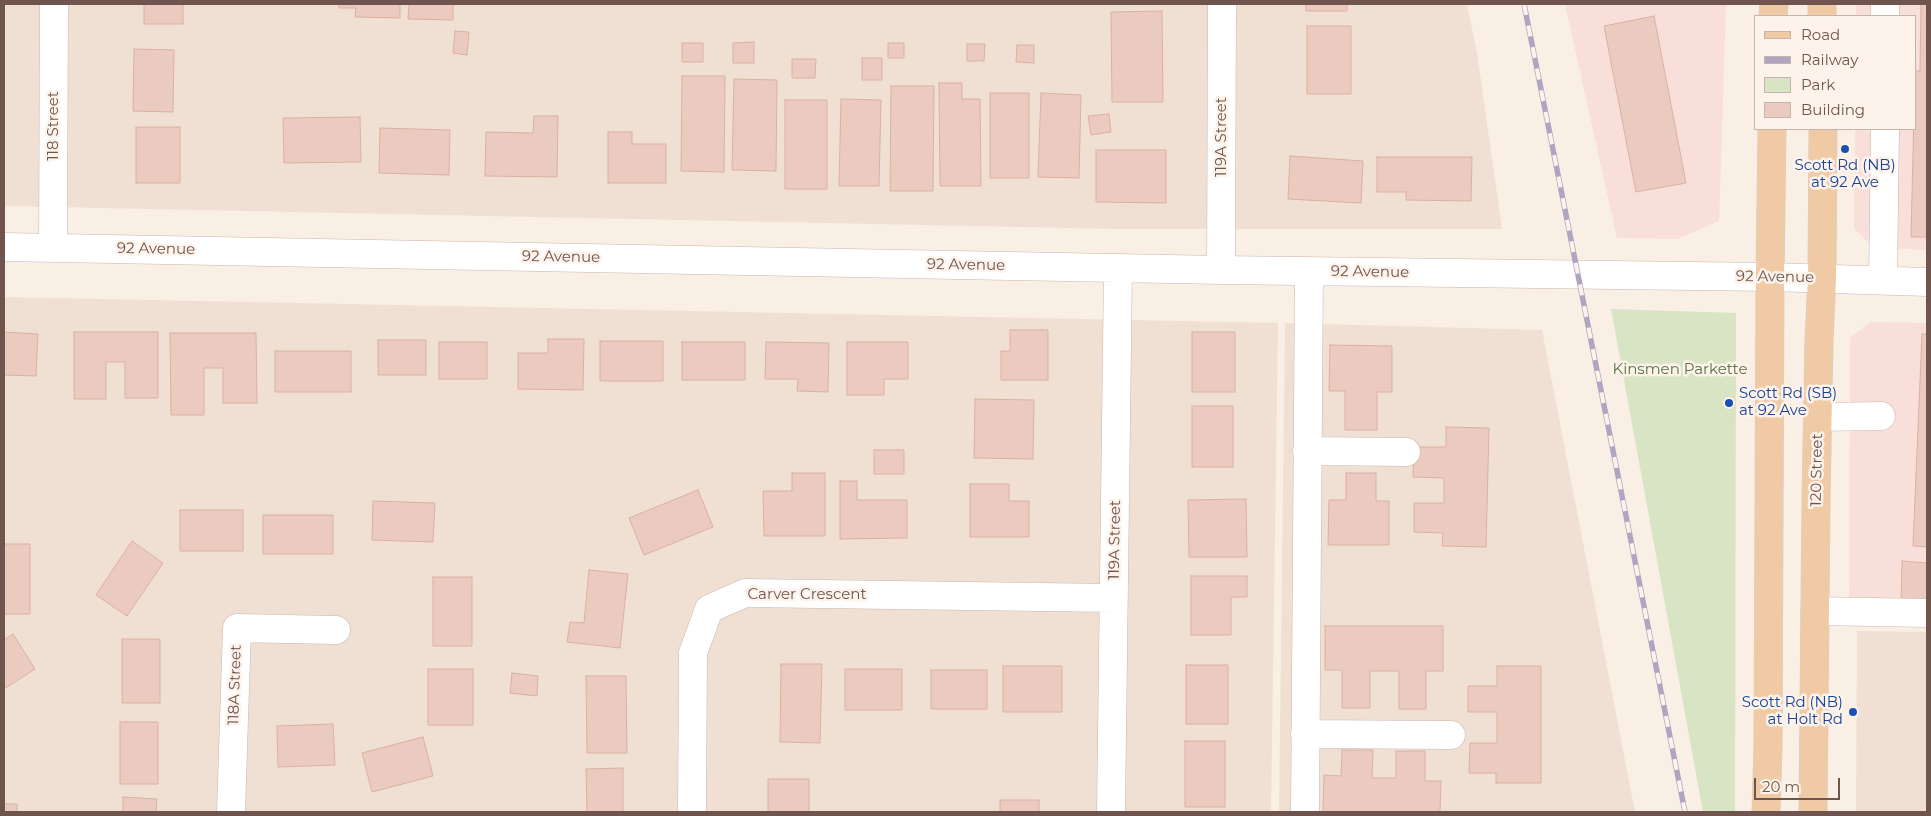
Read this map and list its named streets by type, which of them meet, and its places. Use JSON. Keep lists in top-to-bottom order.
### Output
{
  "streets": {
    "main road": ["120 Street"],
    "street": [
      "118 Street",
      "119A Street",
      "92 Avenue",
      "Carver Crescent",
      "118A Street"
    ]
  },
  "crossings": [
    ["118 Street", "92 Avenue"],
    ["119A Street", "92 Avenue"],
    ["119A Street", "Carver Crescent"],
    ["92 Avenue", "120 Street"]
  ],
  "parks": ["Kinsmen Parkette"],
  "places": ["Scott Rd (NB) at 92 Ave", "Scott Rd (SB) at 92 Ave", "Scott Rd (NB) at Holt Rd"],
  "legend": [
    "Road",
    "Railway",
    "Park",
    "Building"
  ],
  "scale_bar": "20 m"
}
